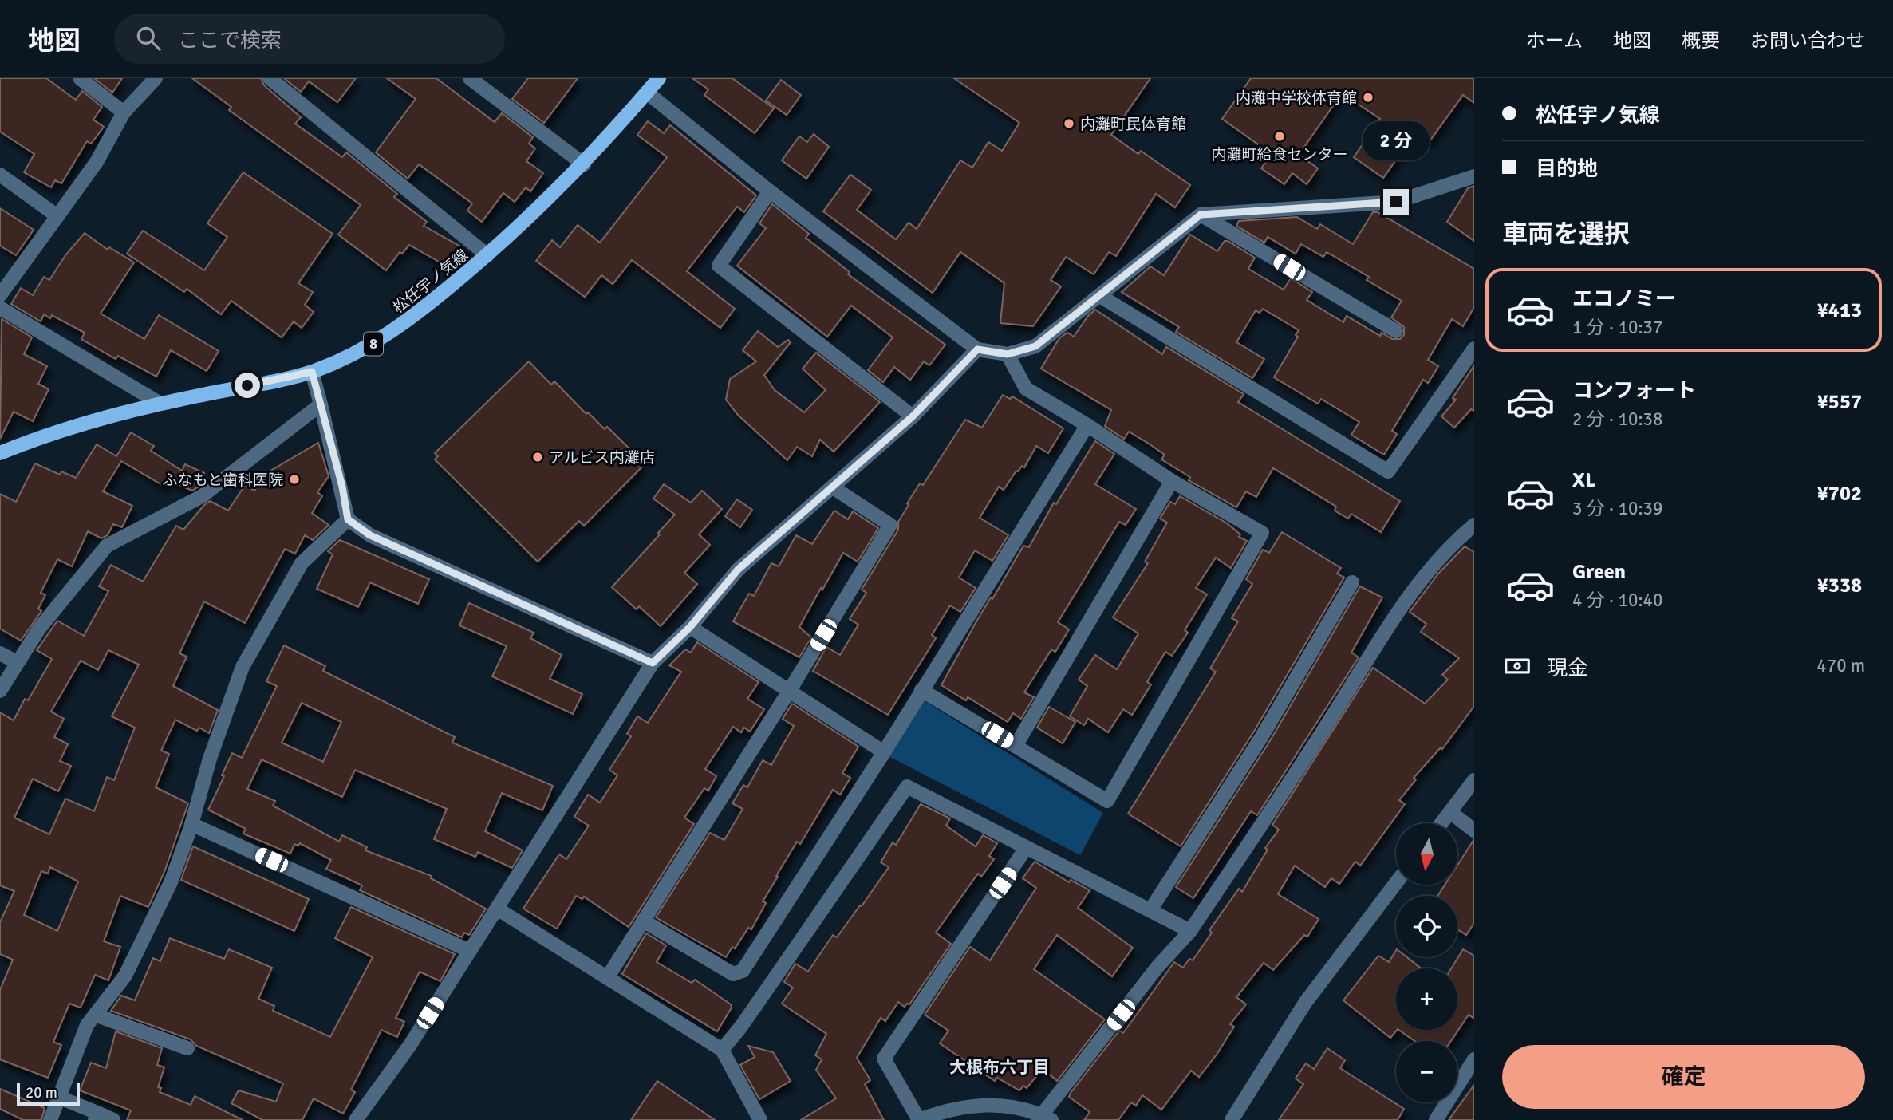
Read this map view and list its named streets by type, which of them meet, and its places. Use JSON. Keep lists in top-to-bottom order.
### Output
{
  "streets": {
    "main road": ["松任宇ノ気線", "8"]
  },
  "districts": ["大根布六丁目"],
  "places": [
    "内灘中学校体育館",
    "内灘町民体育館",
    "内灘町給食センター",
    "アルビス内灘店",
    "ふなもと歯科医院"
  ],
  "scale_bar": "20 m",
  "north": "bottom",
  "page": {
    "header": "地図",
    "search": "ここで検索",
    "nav": [
      "ホーム",
      "地図",
      "概要",
      "お問い合わせ"
    ],
    "banner": ["松任宇ノ気線", "目的地"],
    "bubble": "2 分",
    "heading": "車両を選択",
    "list": [
      {
        "name": "エコノミー",
        "note": "1 分 · 10:37",
        "value": "¥413"
      },
      {
        "name": "コンフォート",
        "note": "2 分 · 10:38",
        "value": "¥557"
      },
      {
        "name": "XL",
        "note": "3 分 · 10:39",
        "value": "¥702"
      },
      {
        "name": "Green",
        "note": "4 分 · 10:40",
        "value": "¥338"
      }
    ],
    "pay": ["現金", "470 m"],
    "map_buttons": ["+", "−"],
    "buttons": "確定",
    "scale": "20 m"
  }
}
